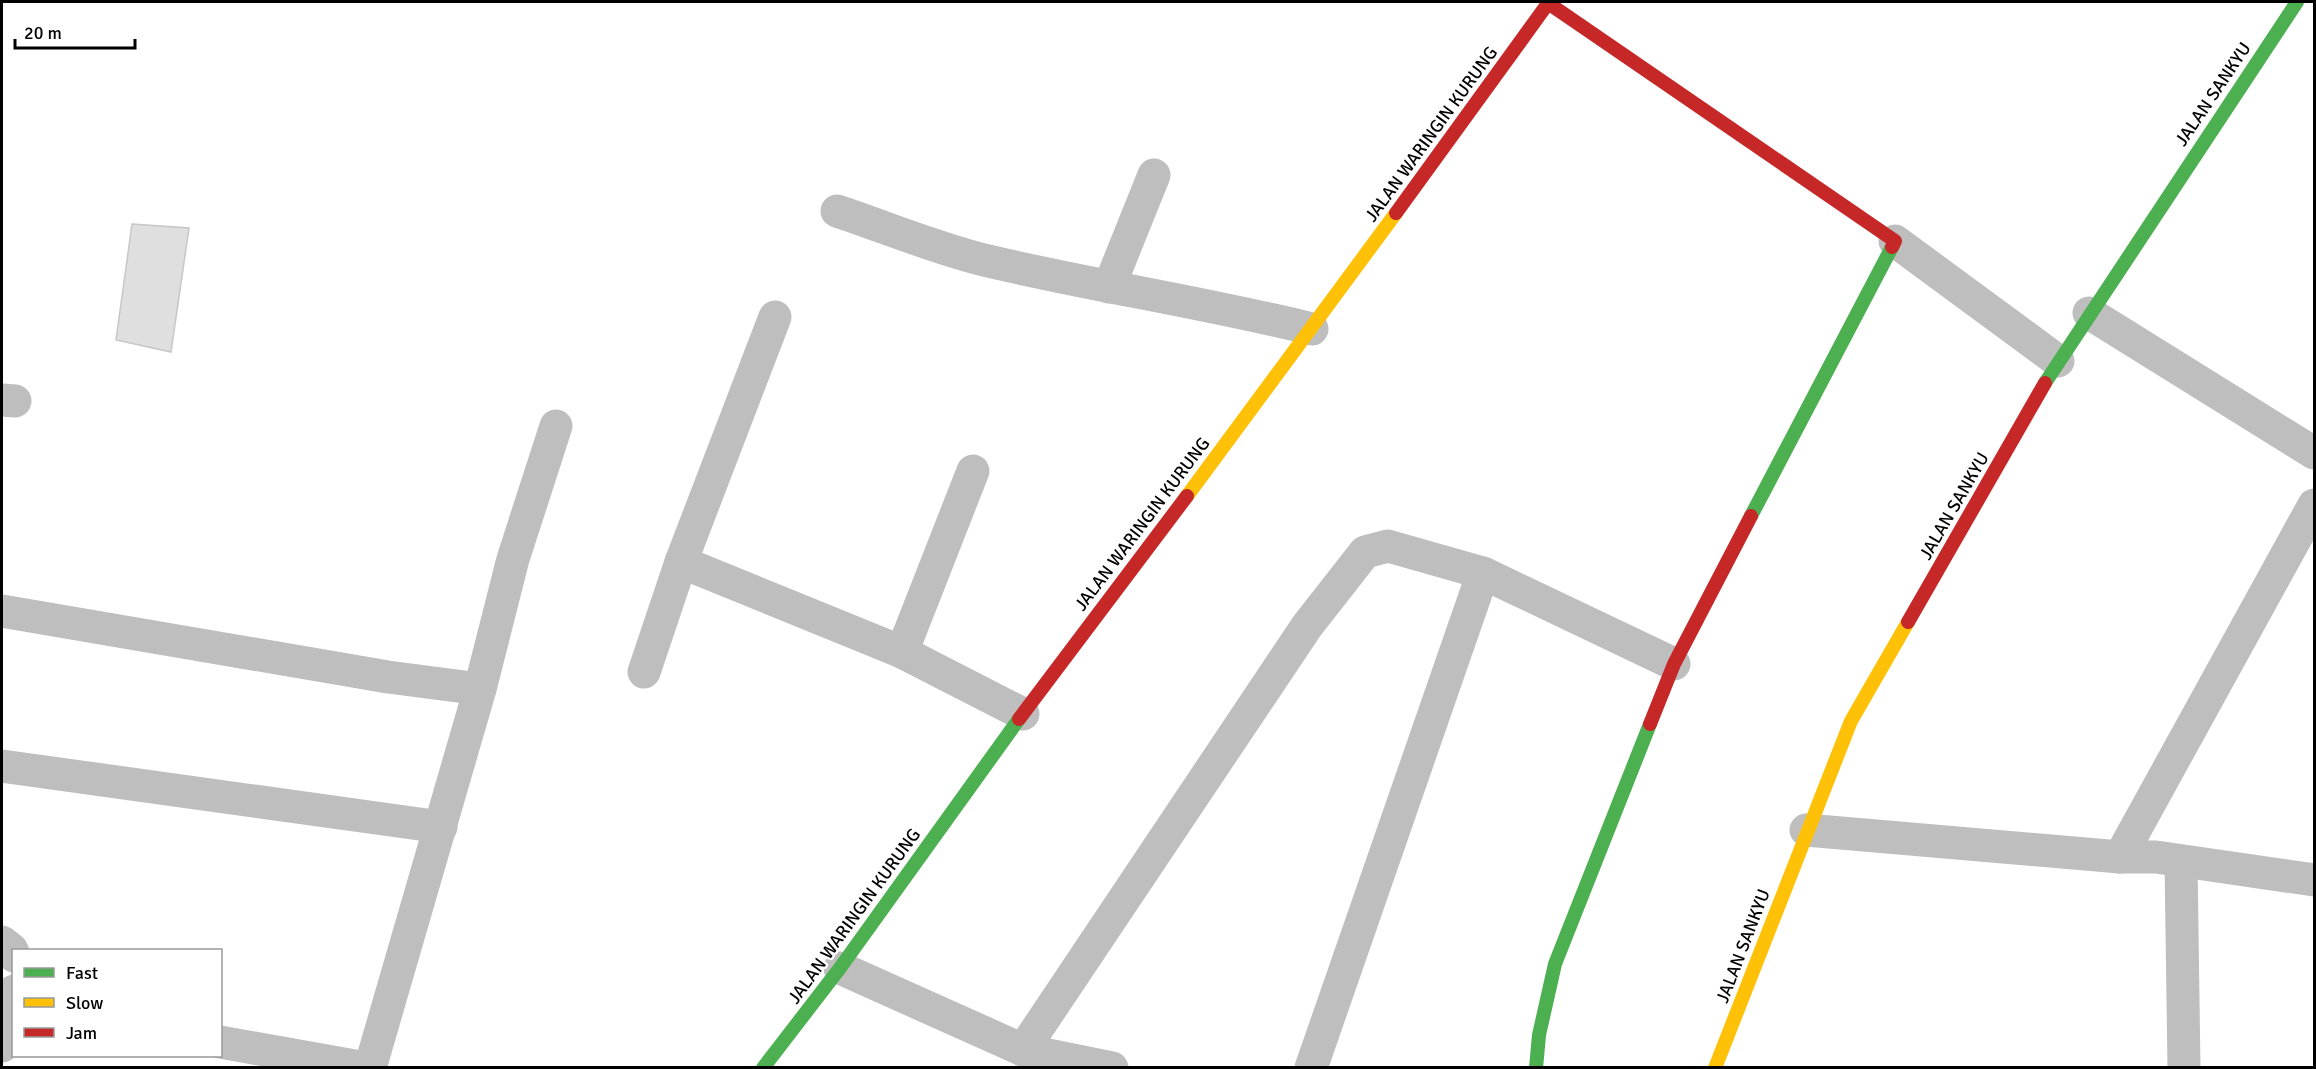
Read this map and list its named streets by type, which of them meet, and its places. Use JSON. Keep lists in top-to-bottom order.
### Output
{
  "streets": {
    "street": ["JALAN SANKYU", "JALAN WARINGIN KURUNG"]
  },
  "legend": ["Fast", "Slow", "Jam"],
  "scale_bar": "20 m"
}
